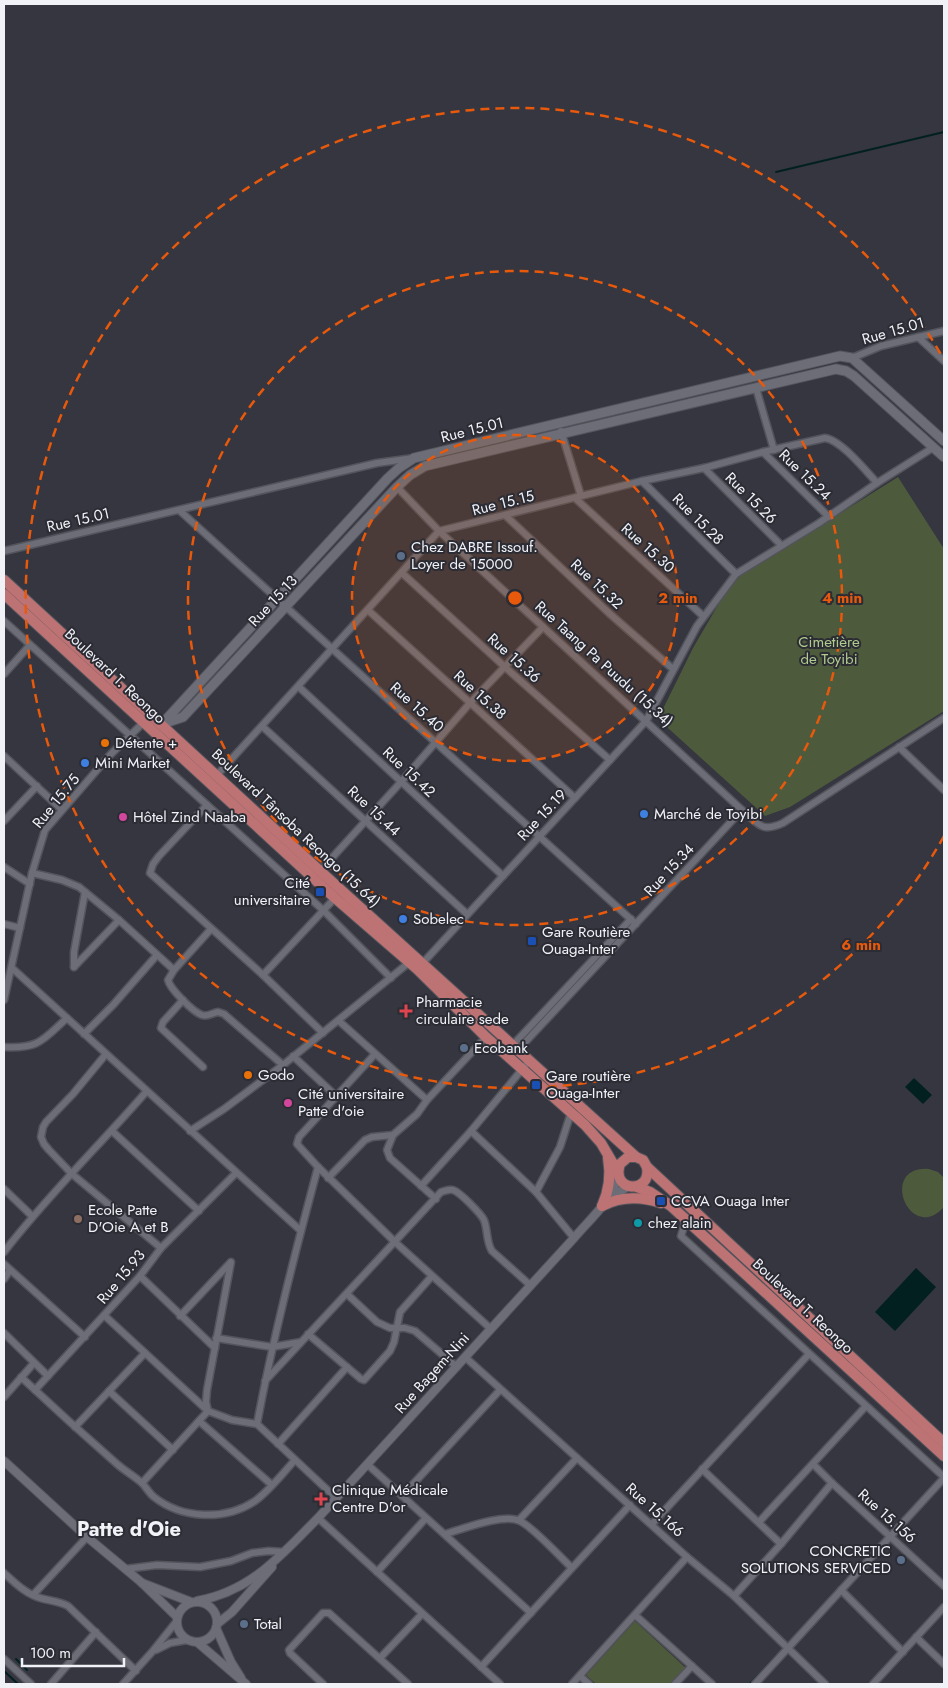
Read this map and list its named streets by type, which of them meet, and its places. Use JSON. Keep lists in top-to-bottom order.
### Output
{
  "streets": {
    "highway": ["Boulevard T. Reongo", "Boulevard Tânsoba Reongo (15.64)"],
    "main road": ["Rue 15.01", "Rue 15.13"],
    "street": [
      "Rue 15.24",
      "Rue 15.26",
      "Rue 15.15",
      "Rue 15.28",
      "Rue 15.30",
      "Rue 15.32",
      "Rue 15.36",
      "Rue Taang Pa Puudu (15.34)",
      "Rue 15.38",
      "Rue 15.40",
      "Rue 15.42",
      "Rue 15.75",
      "Rue 15.44",
      "Rue 15.19",
      "Rue 15.34",
      "Rue 15.93",
      "Rue Bagem-Nini",
      "Rue 15.166",
      "Rue 15.156"
    ]
  },
  "crossings": [
    ["Rue 15.01", "Rue 15.24"],
    ["Rue 15.01", "Rue 15.13"],
    ["Rue 15.01", "Rue Taang Pa Puudu (15.34)"],
    ["Rue 15.01", "Rue 15.40"],
    ["Rue 15.01", "Rue 15.19"],
    ["Rue 15.24", "Rue 15.15"],
    ["Rue 15.24", "Rue 15.19"],
    ["Rue 15.26", "Rue 15.15"],
    ["Rue 15.26", "Rue 15.19"],
    ["Rue 15.15", "Rue 15.28"],
    ["Rue 15.15", "Rue 15.30"],
    ["Rue 15.15", "Rue 15.32"],
    ["Rue 15.15", "Rue Taang Pa Puudu (15.34)"],
    ["Rue 15.15", "Rue 15.19"],
    ["Rue 15.28", "Rue 15.19"],
    ["Rue 15.30", "Rue 15.19"],
    ["Rue 15.32", "Rue 15.19"],
    ["Rue 15.13", "Rue Taang Pa Puudu (15.34)"],
    ["Rue 15.13", "Boulevard T. Reongo"],
    ["Rue 15.13", "Rue 15.40"],
    ["Rue 15.13", "Rue 15.75"],
    ["Rue 15.13", "Boulevard Tânsoba Reongo (15.64)"],
    ["Rue 15.36", "Rue 15.19"],
    ["Rue Taang Pa Puudu (15.34)", "Rue 15.19"],
    ["Rue Taang Pa Puudu (15.34)", "Rue 15.34"],
    ["Boulevard T. Reongo", "Rue 15.75"],
    ["Boulevard T. Reongo", "Rue 15.19"],
    ["Boulevard T. Reongo", "Boulevard Tânsoba Reongo (15.64)"],
    ["Boulevard T. Reongo", "Rue 15.34"],
    ["Rue 15.38", "Rue 15.19"],
    ["Rue 15.40", "Rue 15.19"],
    ["Rue 15.40", "Rue 15.34"],
    ["Rue 15.42", "Rue 15.19"],
    ["Rue 15.44", "Rue 15.19"],
    ["Rue 15.19", "Boulevard Tânsoba Reongo (15.64)"],
    ["Boulevard Tânsoba Reongo (15.64)", "Rue 15.34"],
    ["Rue Bagem-Nini", "Rue 15.166"]
  ],
  "districts": ["Patte d'Oie"],
  "parks": ["Cimetière de Toyibi"],
  "places": {
    "other": [
      "Chez DABRE Issouf. Loyer de 15000",
      "Détente +",
      "Mini Market",
      "Marché de Toyibi",
      "Hôtel Zind Naaba",
      "Sobelec",
      "Ecobank",
      "Godo",
      "Cité universitaire Patte d'oie",
      "Ecole Patte D'Oie A et B",
      "chez alain",
      "CONCRETIC SOLUTIONS SERVICED",
      "Total"
    ],
    "transit": [
      "Cité universitaire",
      "Gare Routière Ouaga-Inter",
      "Gare routière Ouaga-Inter",
      "CCVA Ouaga Inter"
    ],
    "health": ["Pharmacie circulaire sede", "Clinique Médicale Centre D'or"]
  },
  "scale_bar": "100 m",
  "rings": ["2 min", "4 min", "6 min"]
}
